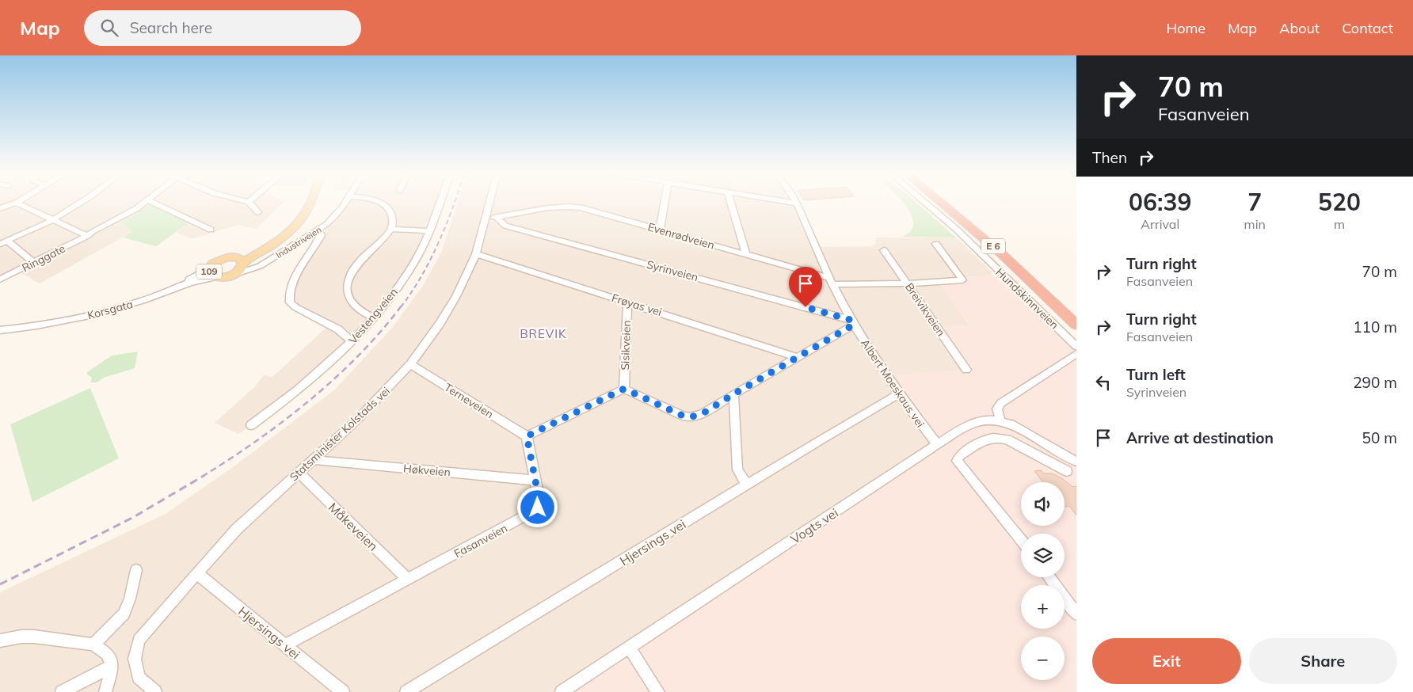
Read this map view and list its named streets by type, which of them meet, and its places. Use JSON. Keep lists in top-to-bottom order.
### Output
{
  "streets": {
    "highway": ["E 6"],
    "main road": ["109"],
    "street": [
      "Evenrødveien",
      "Industriveien",
      "Ringgate",
      "Syrinveien",
      "Hundskinnveien",
      "Frøyas vei",
      "Korsgata",
      "Breivikveien",
      "Vestengveien",
      "Sisikveien",
      "Albert Moeskaus vei",
      "Terneveien",
      "Statsminister Kolstads vei",
      "Høkveien",
      "Vogts vei",
      "Måkeveien",
      "Fasanveien",
      "Hjersings vei"
    ]
  },
  "crossings": [
    ["Evenrødveien", "Syrinveien"],
    ["Evenrødveien", "Breivikveien"],
    ["Evenrødveien", "Albert Moeskaus vei"],
    ["Evenrødveien", "Statsminister Kolstads vei"],
    ["Industriveien", "109"],
    ["Syrinveien", "Albert Moeskaus vei"],
    ["109", "Korsgata"],
    ["Frøyas vei", "Sisikveien"],
    ["Frøyas vei", "Statsminister Kolstads vei"],
    ["Albert Moeskaus vei", "Vogts vei"],
    ["Albert Moeskaus vei", "Hjersings vei"],
    ["Terneveien", "Statsminister Kolstads vei"],
    ["Terneveien", "Fasanveien"],
    ["Statsminister Kolstads vei", "Måkeveien"],
    ["Statsminister Kolstads vei", "Hjersings vei"],
    ["Høkveien", "Fasanveien"],
    ["Måkeveien", "Fasanveien"],
    ["Fasanveien", "Hjersings vei"]
  ],
  "districts": ["BREVIK"],
  "page": {
    "header": "Map",
    "search": "Search here",
    "nav": [
      "Home",
      "Map",
      "About",
      "Contact"
    ],
    "turn": ["70 m", "Fasanveien"],
    "then": "Then",
    "eta": [
      "06:39",
      "Arrival",
      "7",
      "min",
      "520",
      "m"
    ],
    "list": [
      {
        "name": "Turn right",
        "note": "Fasanveien",
        "value": "70 m"
      },
      {
        "name": "Turn right",
        "note": "Fasanveien",
        "value": "110 m"
      },
      {
        "name": "Turn left",
        "note": "Syrinveien",
        "value": "290 m"
      },
      {
        "name": "Arrive at destination",
        "value": "50 m"
      }
    ],
    "map_buttons": ["+", "−"],
    "buttons": ["Exit", "Share"]
  }
}
